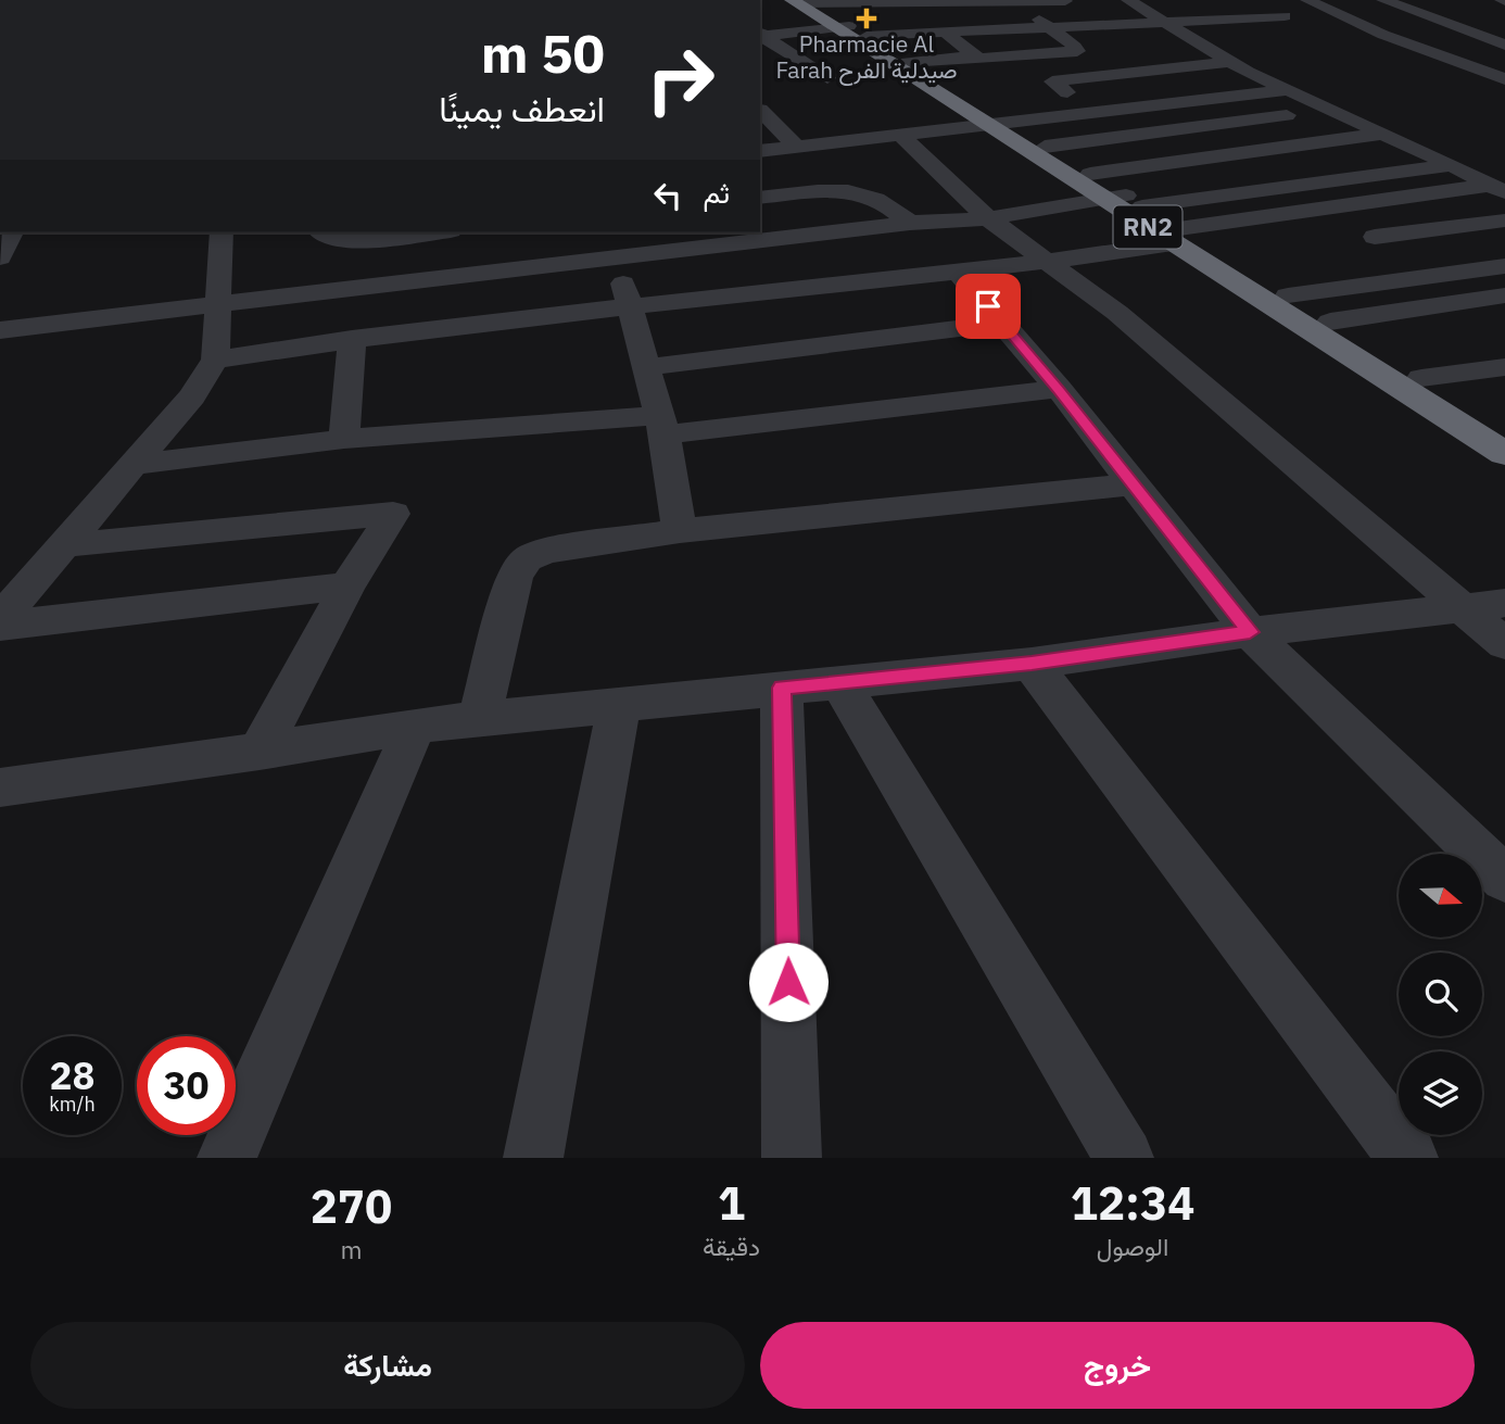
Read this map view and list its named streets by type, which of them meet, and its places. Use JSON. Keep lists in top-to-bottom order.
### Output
{
  "streets": {
    "highway": ["RN2"]
  },
  "places": {
    "health": ["Pharmacie Al Farah صيدلية الفرح"]
  },
  "north": "right",
  "page": {
    "turn": ["50 m", "انعطف يمينًا"],
    "then": "ثم",
    "speed": "28 km/h",
    "limit": "30",
    "eta": [
      "12:34",
      "الوصول",
      "1",
      "دقيقة",
      "270",
      "m"
    ],
    "buttons": ["خروج", "مشاركة"]
  }
}
